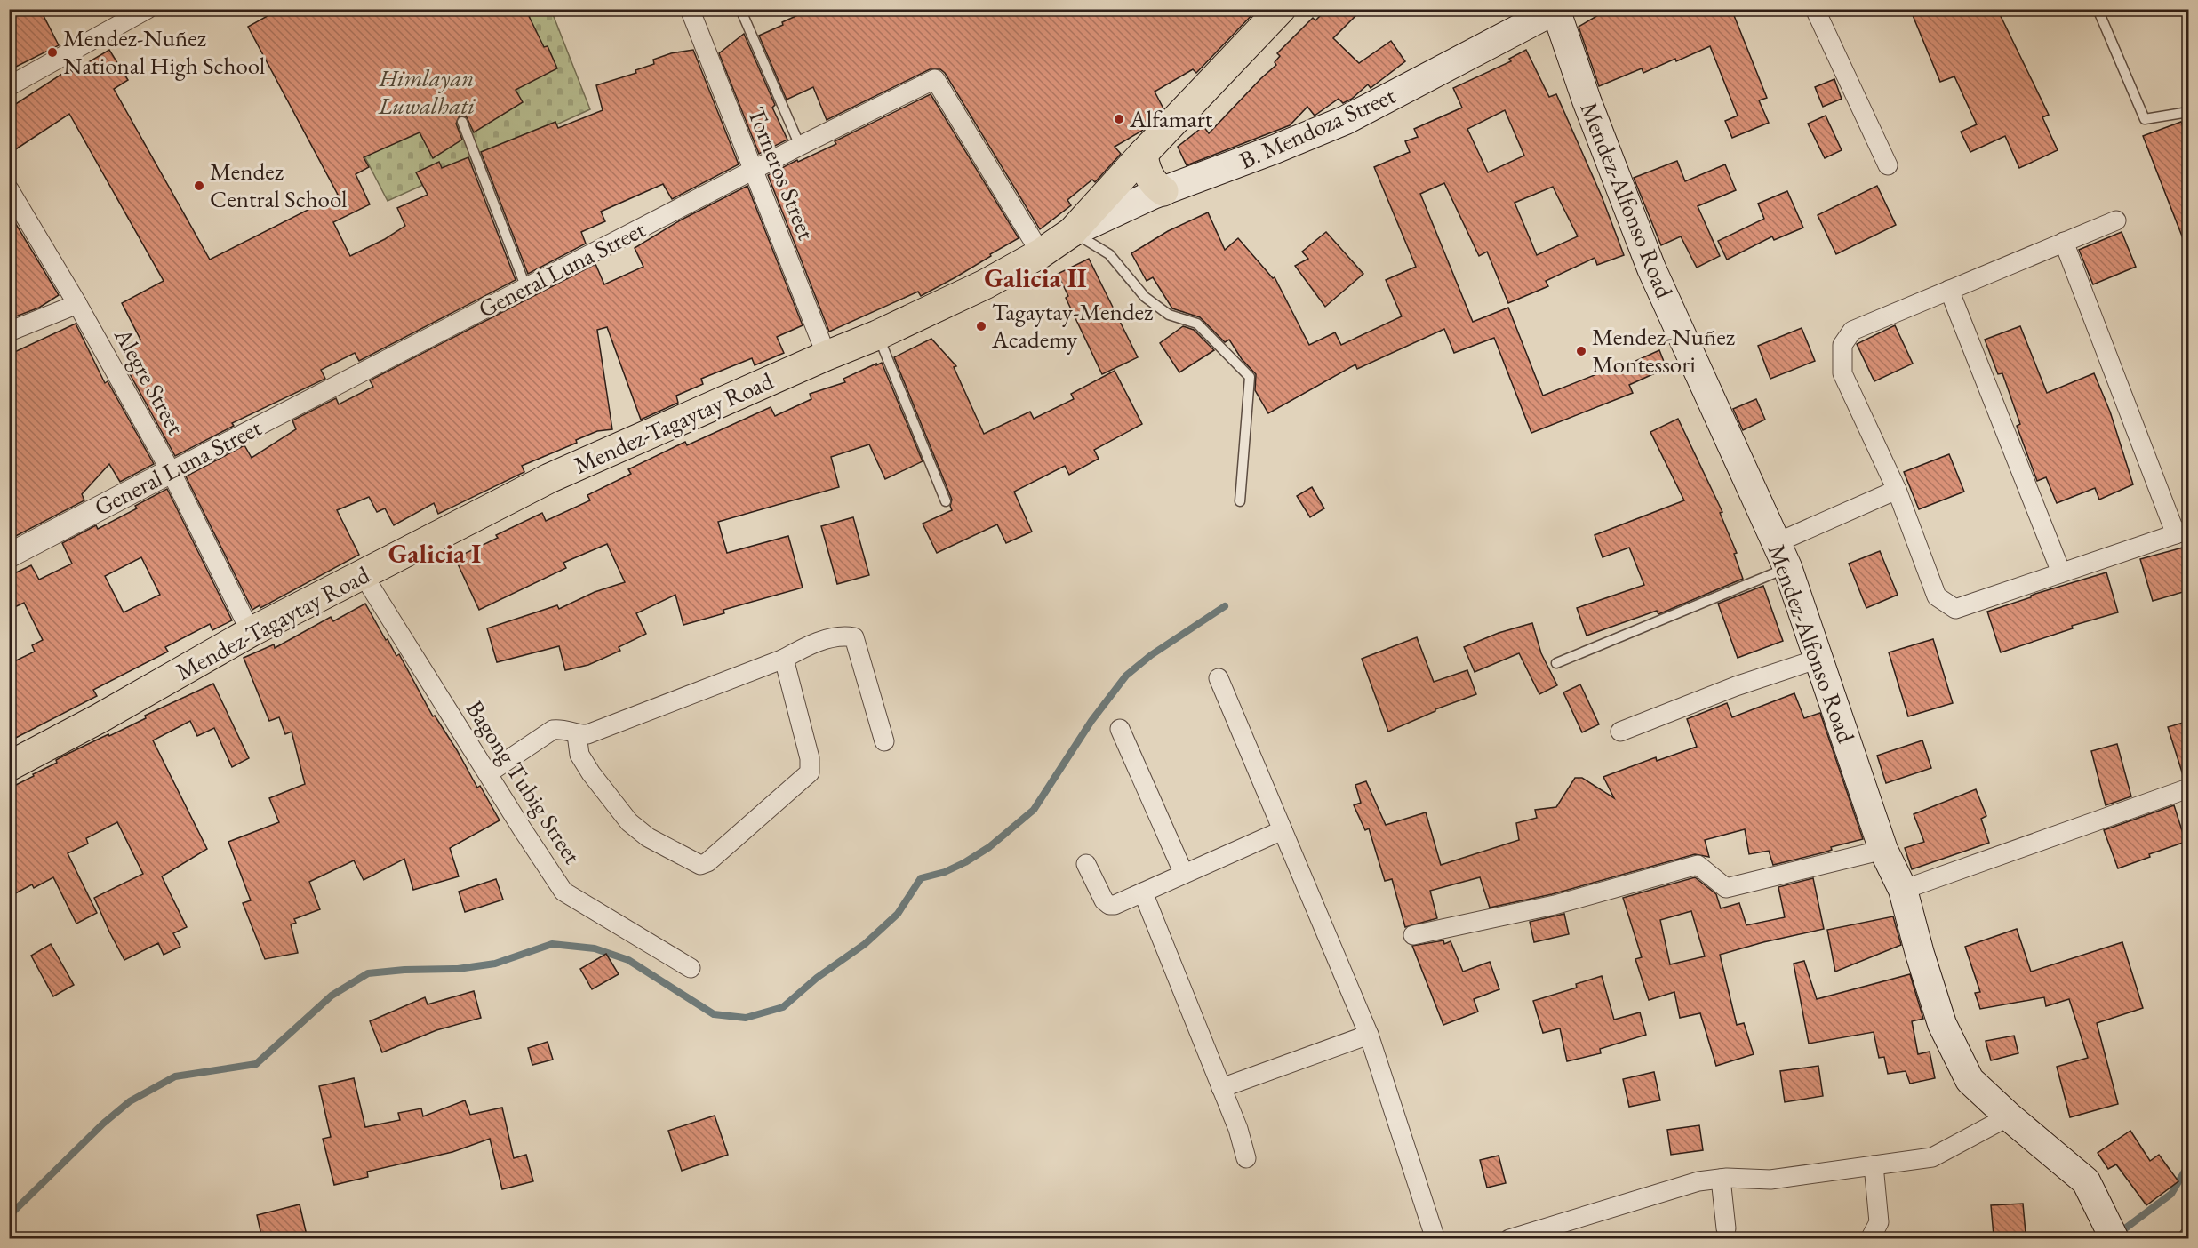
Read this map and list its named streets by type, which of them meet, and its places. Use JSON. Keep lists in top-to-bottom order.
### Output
{
  "streets": {
    "main road": ["B. Mendoza Street", "Mendez-Alfonso Road", "Mendez-Tagaytay Road"],
    "street": [
      "Torneros Street",
      "General Luna Street",
      "Alegre Street",
      "Bagong Tubig Street"
    ]
  },
  "crossings": [
    ["B. Mendoza Street", "Mendez-Alfonso Road"],
    ["B. Mendoza Street", "Mendez-Tagaytay Road"],
    ["Torneros Street", "General Luna Street"],
    ["Torneros Street", "Mendez-Tagaytay Road"],
    ["General Luna Street", "Alegre Street"],
    ["General Luna Street", "Mendez-Tagaytay Road"],
    ["Alegre Street", "Mendez-Tagaytay Road"],
    ["Mendez-Tagaytay Road", "Bagong Tubig Street"]
  ],
  "districts": ["Galicia II", "Galicia I"],
  "parks": ["Himlayan Luwalhati"],
  "places": [
    "Mendez-Nuñez National High School",
    "Alfamart",
    "Mendez Central School",
    "Tagaytay-Mendez Academy",
    "Mendez-Nuñez Montessori"
  ]
}
